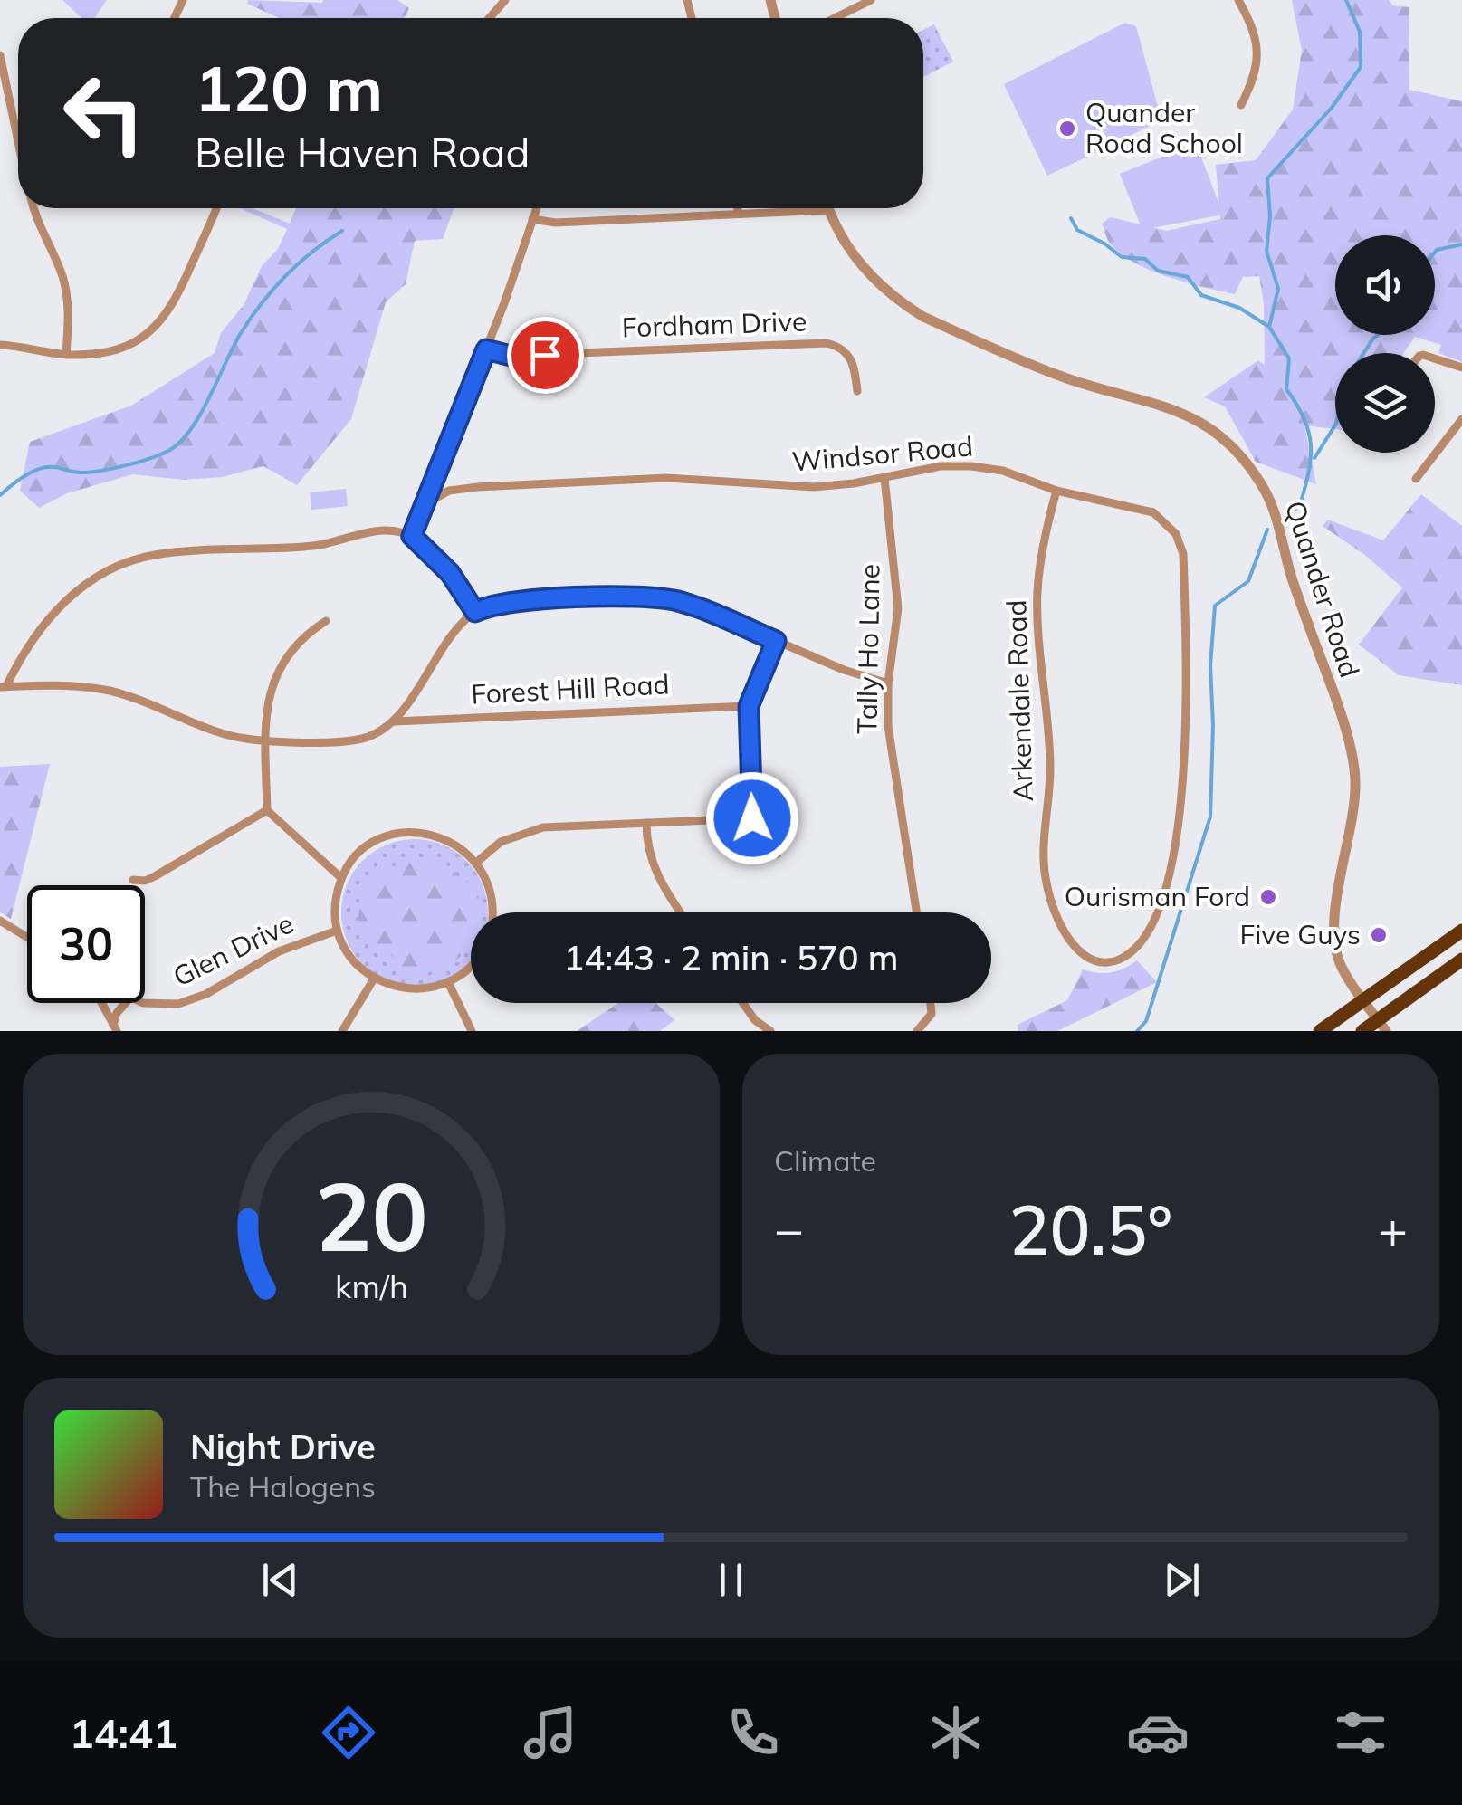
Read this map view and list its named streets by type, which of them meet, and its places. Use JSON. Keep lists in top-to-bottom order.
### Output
{
  "streets": {
    "street": [
      "Fordham Drive",
      "Windsor Road",
      "Quander Road",
      "Tally Ho Lane",
      "Forest Hill Road",
      "Arkendale Road",
      "Glen Drive"
    ]
  },
  "crossings": [
    ["Windsor Road", "Tally Ho Lane"],
    ["Windsor Road", "Arkendale Road"]
  ],
  "places": ["Quander Road School", "Ourisman Ford", "Five Guys"],
  "page": {
    "turn": ["120 m", "Belle Haven Road"],
    "limit": "30",
    "trip": "14:43 · 2 min · 570 m",
    "tile": "Climate",
    "heat": ["−", "20.5°", "+"],
    "song": ["Night Drive", "The Halogens"],
    "tabs": "14:41",
    "gauge": ["20", "km/h"]
  }
}
